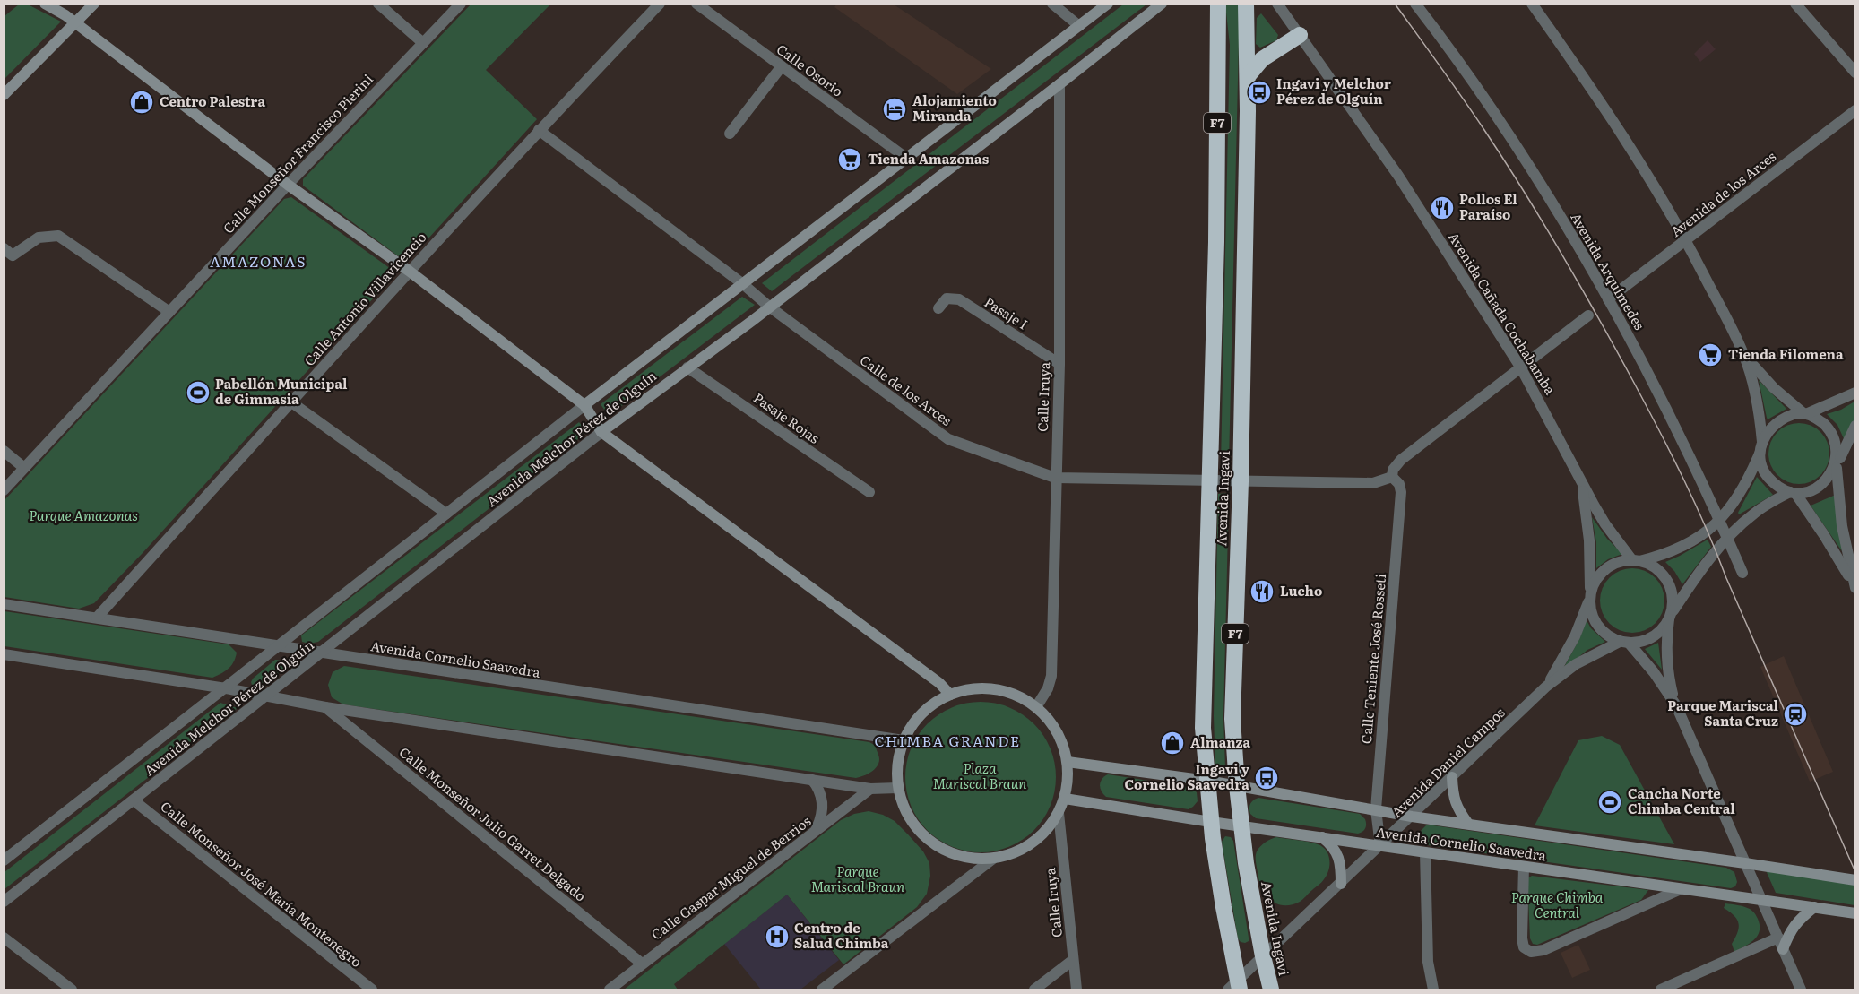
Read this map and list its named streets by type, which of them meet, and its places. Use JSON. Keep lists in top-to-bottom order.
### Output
{
  "streets": {
    "highway": ["F7", "Avenida Ingavi"],
    "street": [
      "Calle Osorio",
      "Calle Monseñor Francisco Pierini",
      "Avenida de los Arces",
      "Avenida Arquímedes",
      "Calle Antonio Villavicencio",
      "Pasaje I",
      "Avenida Cañada Cochabamba",
      "Calle de los Arces",
      "Calle Iruya",
      "Pasaje Rojas",
      "Avenida Melchor Pérez de Olguín",
      "Calle Teniente José Rosseti",
      "Avenida Cornelio Saavedra",
      "Avenida Daniel Campos",
      "Calle Monseñor Julio Garret Delgado",
      "Calle Gaspar Miguel de Berrios",
      "Calle Monseñor José María Montenegro"
    ]
  },
  "crossings": [
    ["Calle Osorio", "Avenida Melchor Pérez de Olguín"],
    ["Avenida de los Arces", "Avenida Arquímedes"],
    ["Calle Antonio Villavicencio", "Calle de los Arces"],
    ["Calle Antonio Villavicencio", "Avenida Cornelio Saavedra"],
    ["Pasaje I", "Calle Iruya"],
    ["Avenida Cañada Cochabamba", "Avenida Daniel Campos"],
    ["Calle de los Arces", "Calle Iruya"],
    ["Calle de los Arces", "Avenida Melchor Pérez de Olguín"],
    ["Calle de los Arces", "Avenida Ingavi"],
    ["Calle de los Arces", "Calle Teniente José Rosseti"],
    ["Calle Iruya", "Avenida Melchor Pérez de Olguín"],
    ["Calle Iruya", "Avenida Cornelio Saavedra"],
    ["Pasaje Rojas", "Avenida Melchor Pérez de Olguín"],
    ["Avenida Melchor Pérez de Olguín", "Avenida Cornelio Saavedra"],
    ["Avenida Melchor Pérez de Olguín", "Calle Monseñor José María Montenegro"],
    ["Avenida Ingavi", "Avenida Cornelio Saavedra"],
    ["Avenida Ingavi", "Avenida Daniel Campos"],
    ["Calle Teniente José Rosseti", "Avenida Cornelio Saavedra"],
    ["Calle Teniente José Rosseti", "Avenida Daniel Campos"],
    ["Avenida Cornelio Saavedra", "Avenida Daniel Campos"],
    ["Calle Monseñor Julio Garret Delgado", "Calle Gaspar Miguel de Berrios"]
  ],
  "districts": ["AMAZONAS", "CHIMBA GRANDE"],
  "parks": [
    "Parque Amazonas",
    "Plaza Mariscal Braun",
    "Parque Mariscal Braun",
    "Parque Chimba Central"
  ],
  "places": {
    "bus stop": ["Ingavi y Melchor Pérez de Olguín", "Ingavi y Cornelio Saavedra"],
    "shop": ["Centro Palestra", "Almanza"],
    "hotel": ["Alojamiento Miranda"],
    "supermarket": ["Tienda Amazonas", "Tienda Filomena"],
    "restaurant": ["Pollos El Paraíso", "Lucho"],
    "sports": ["Pabellón Municipal de Gimnasia", "Cancha Norte Chimba Central"],
    "station": ["Parque Mariscal Santa Cruz"],
    "hospital": ["Centro de Salud Chimba"]
  }
}
